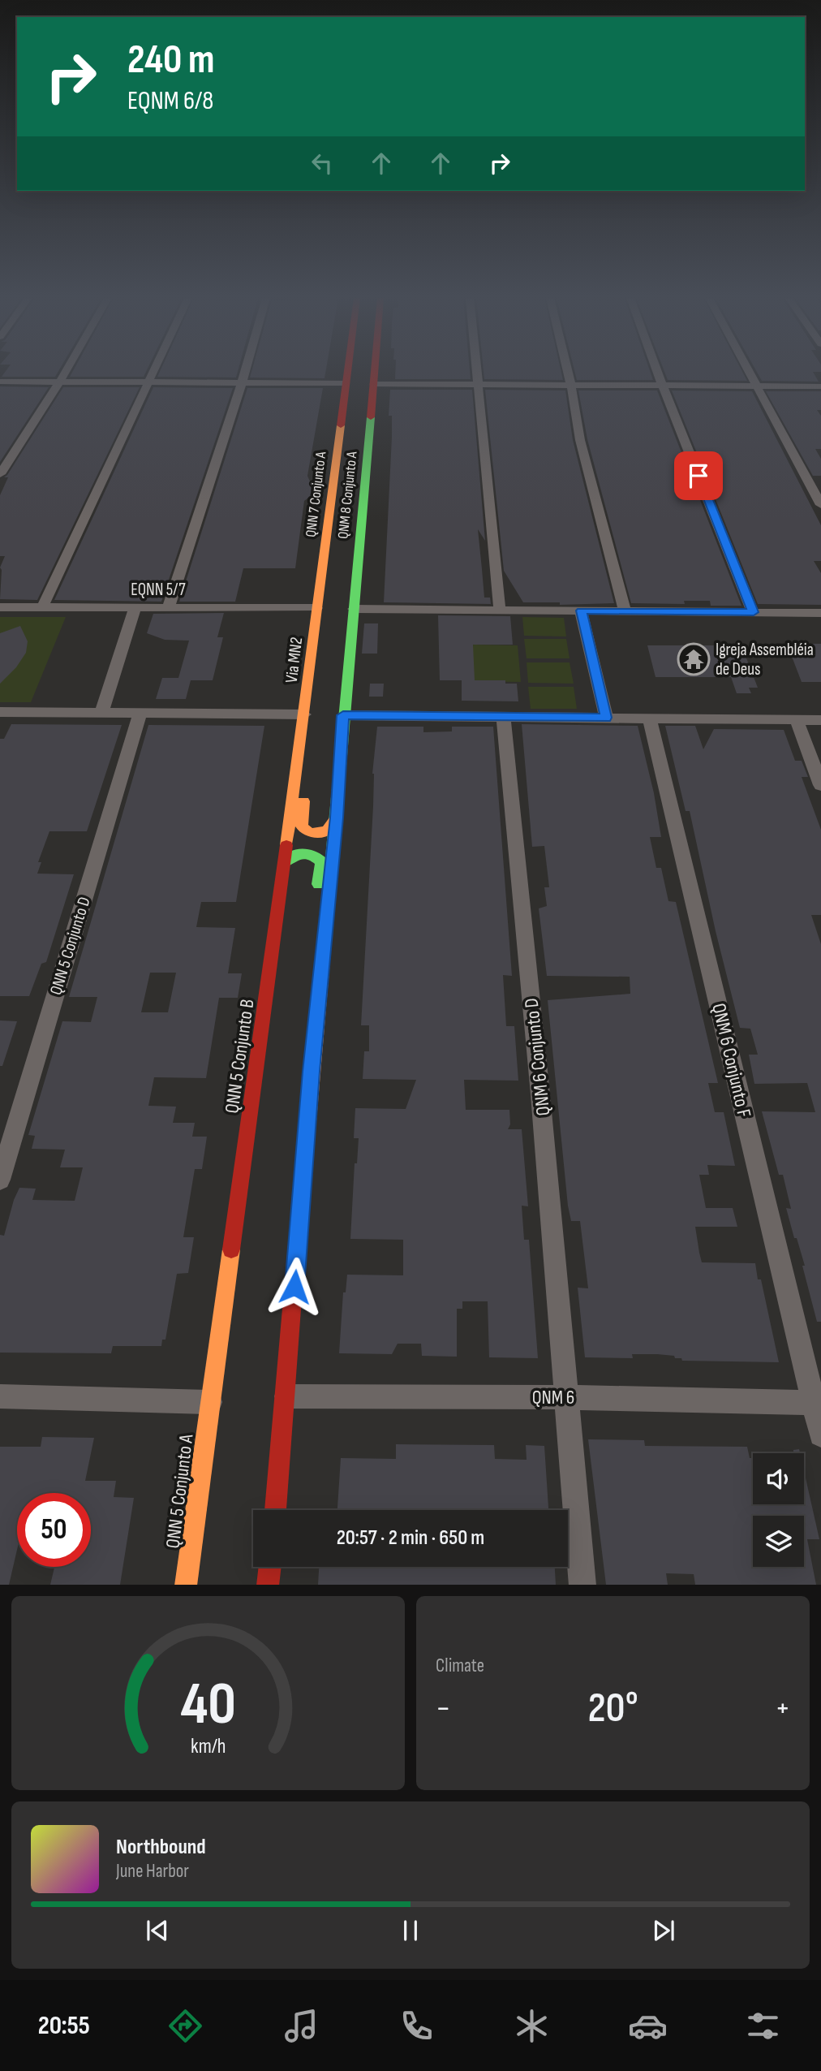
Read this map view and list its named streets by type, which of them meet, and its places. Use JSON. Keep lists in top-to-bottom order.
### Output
{
  "streets": {
    "main road": [
      "QNN 7 Conjunto A",
      "QNM 8 Conjunto A",
      "Via MN2",
      "QNN 5 Conjunto B",
      "QNN 5 Conjunto A"
    ],
    "street": [
      "EQNN 5/7",
      "QNN 5 Conjunto D",
      "QNM 6 Conjunto D",
      "QNM 6 Conjunto F",
      "QNM 6"
    ]
  },
  "crossings": [
    ["QNN 7 Conjunto A", "EQNN 5/7"],
    ["QNN 7 Conjunto A", "Via MN2"],
    ["EQNN 5/7", "Via MN2"],
    ["Via MN2", "QNN 5 Conjunto B"],
    ["QNN 5 Conjunto B", "QNN 5 Conjunto A"],
    ["QNM 6 Conjunto D", "QNM 6"],
    ["QNM 6 Conjunto F", "QNM 6"]
  ],
  "places": {
    "temple": ["Igreja Assembléia de Deus"]
  },
  "page": {
    "turn": ["240 m", "EQNM 6/8"],
    "limit": "50",
    "trip": "20:57 · 2 min · 650 m",
    "tile": "Climate",
    "heat": ["−", "20°", "+"],
    "song": ["Northbound", "June Harbor"],
    "tabs": "20:55",
    "gauge": ["40", "km/h"]
  }
}
